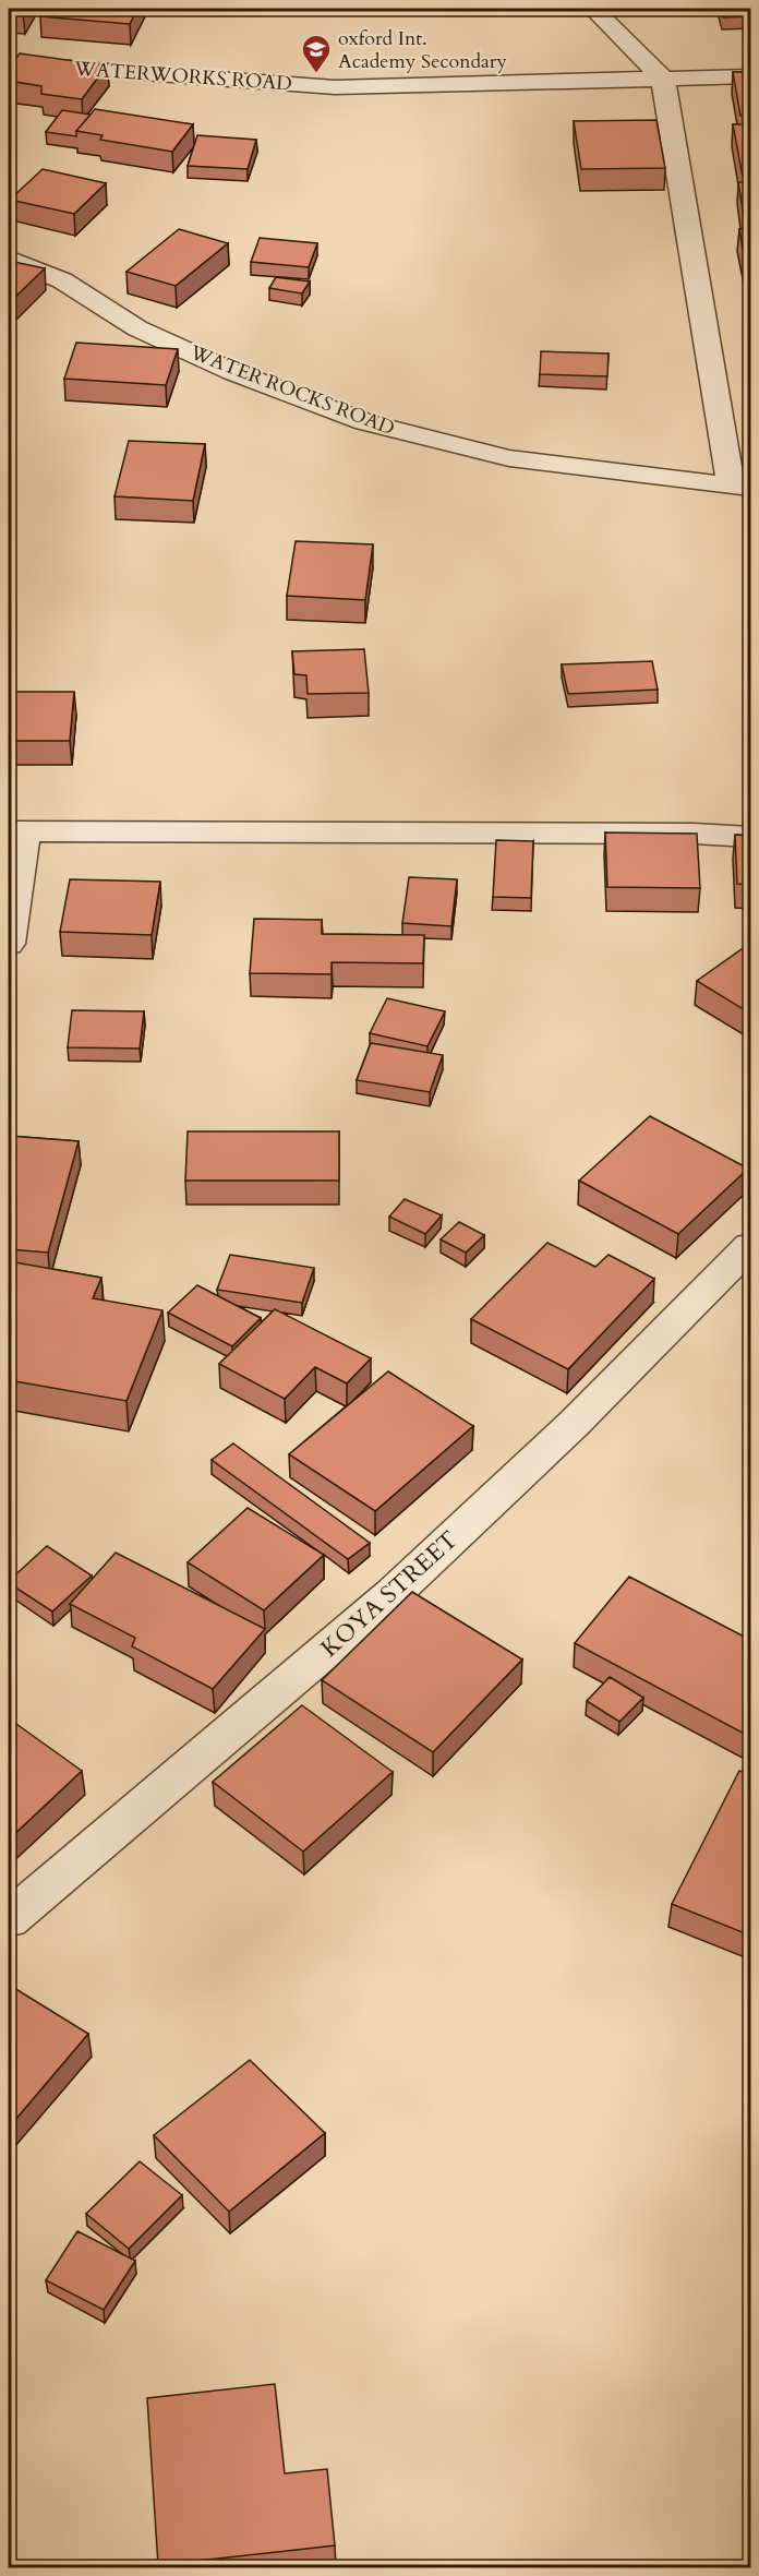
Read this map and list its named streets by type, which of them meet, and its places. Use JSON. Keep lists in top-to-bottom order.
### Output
{
  "streets": {
    "street": ["WATERWORKS ROAD", "WATER ROCKS ROAD", "KOYA STREET"]
  },
  "places": {
    "school or university": ["oxford Int. Academy Secondary"]
  }
}
